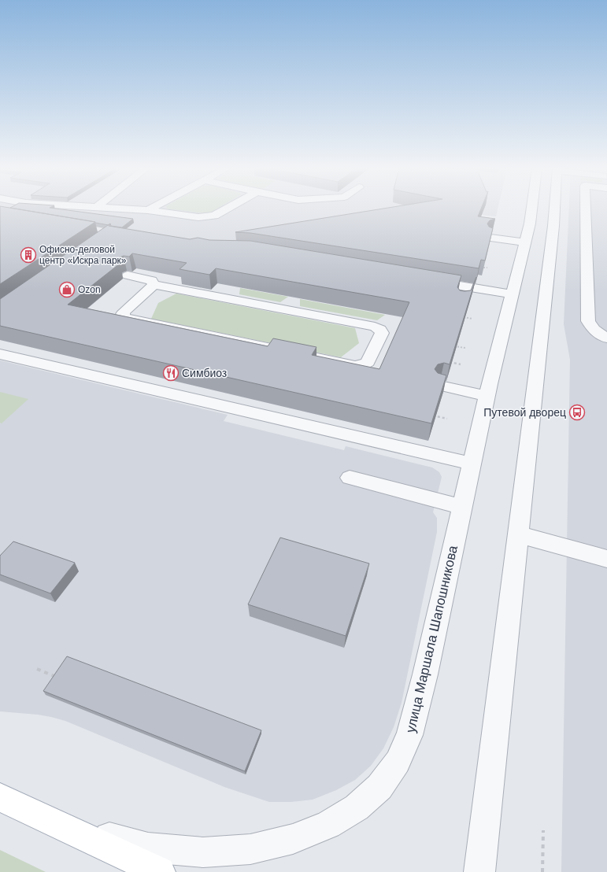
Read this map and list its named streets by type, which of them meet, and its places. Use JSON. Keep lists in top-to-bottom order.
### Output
{
  "streets": {
    "street": ["улица Маршала Шапошникова"]
  },
  "places": {
    "building": ["Офисно-деловой центр «Искра парк»"],
    "shop": ["Ozon"],
    "restaurant": ["Симбиоз"],
    "bus stop": ["Путевой дворец"]
  }
}
